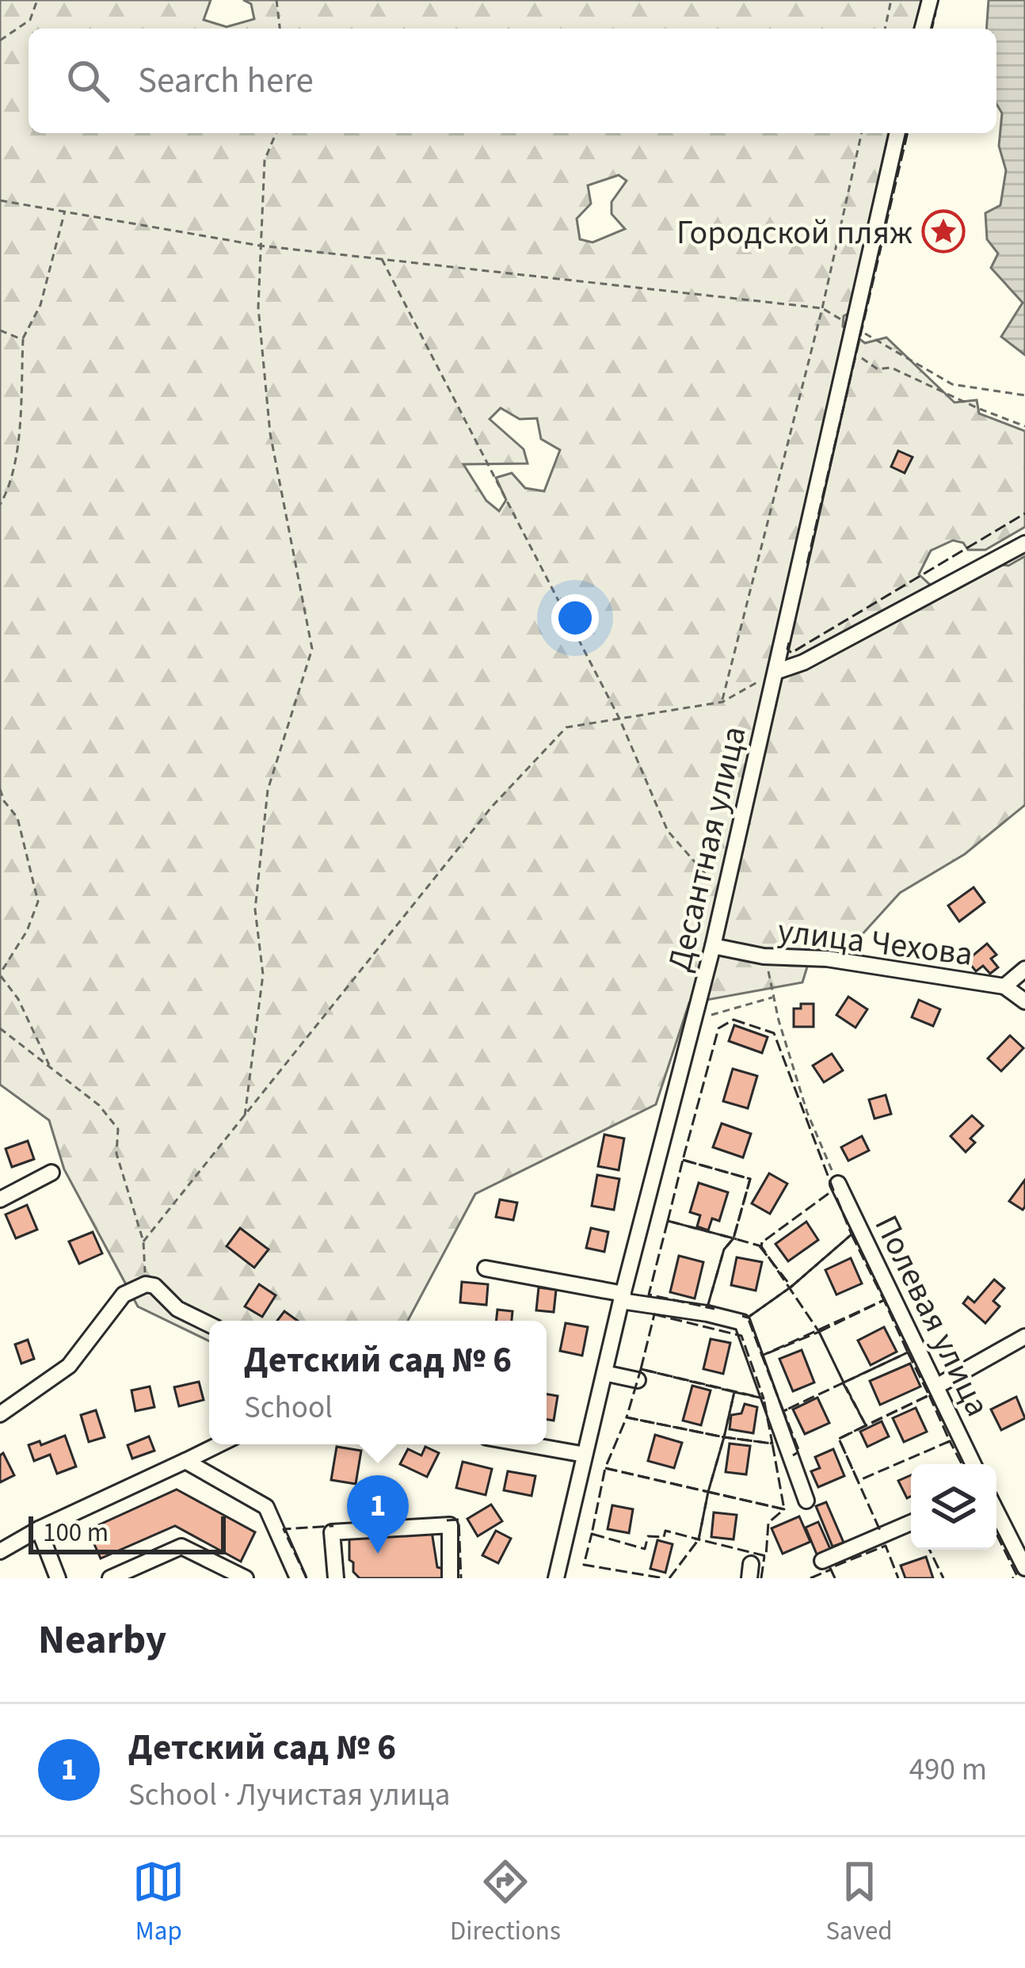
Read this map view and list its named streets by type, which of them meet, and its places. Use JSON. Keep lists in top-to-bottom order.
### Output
{
  "streets": {
    "street": ["Десантная улица", "улица Чехова", "Полевая улица"]
  },
  "crossings": [
    ["Десантная улица", "улица Чехова"]
  ],
  "places": {
    "place": ["Городской пляж"]
  },
  "scale_bar": "100 m",
  "page": {
    "search": "Search here",
    "popup": ["Детский сад № 6", "School"],
    "pins": "1",
    "scale": "100 m",
    "heading": "Nearby",
    "list": [
      {
        "mark": "1",
        "name": "Детский сад № 6",
        "note": "School · Лучистая улица",
        "value": "490 m"
      }
    ],
    "nav": ["Map", "Directions", "Saved"]
  }
}
